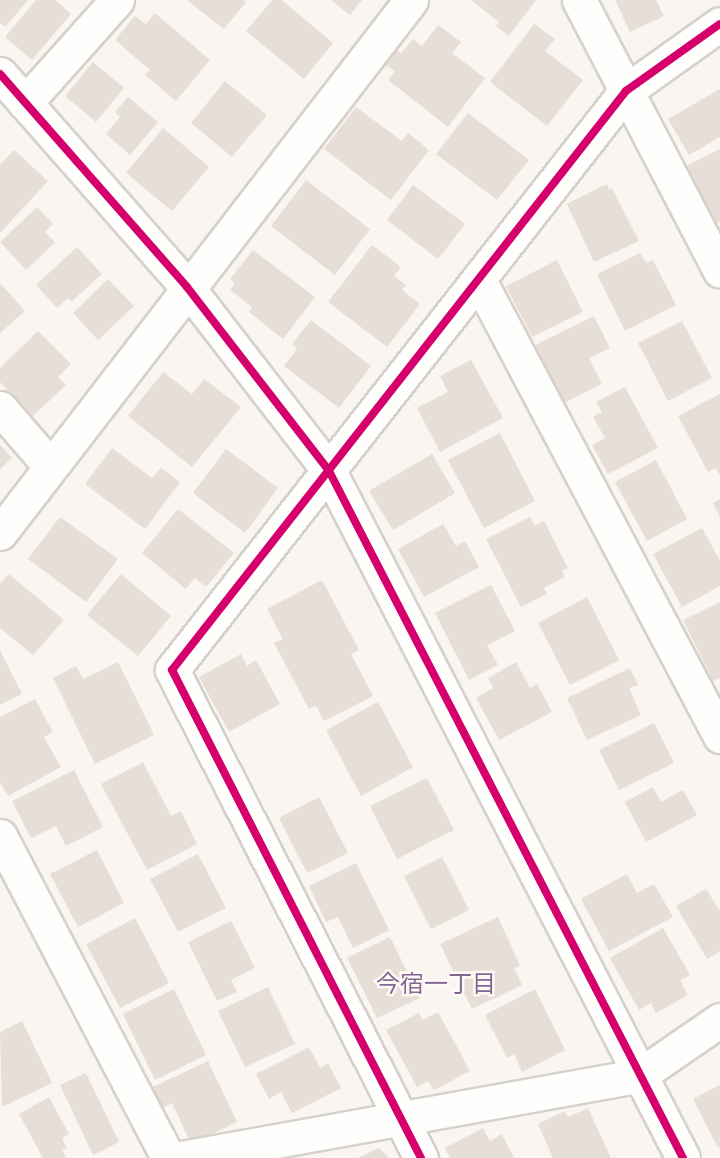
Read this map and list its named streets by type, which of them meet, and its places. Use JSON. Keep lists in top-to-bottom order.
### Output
{
  "districts": ["今宿一丁目"]
}
